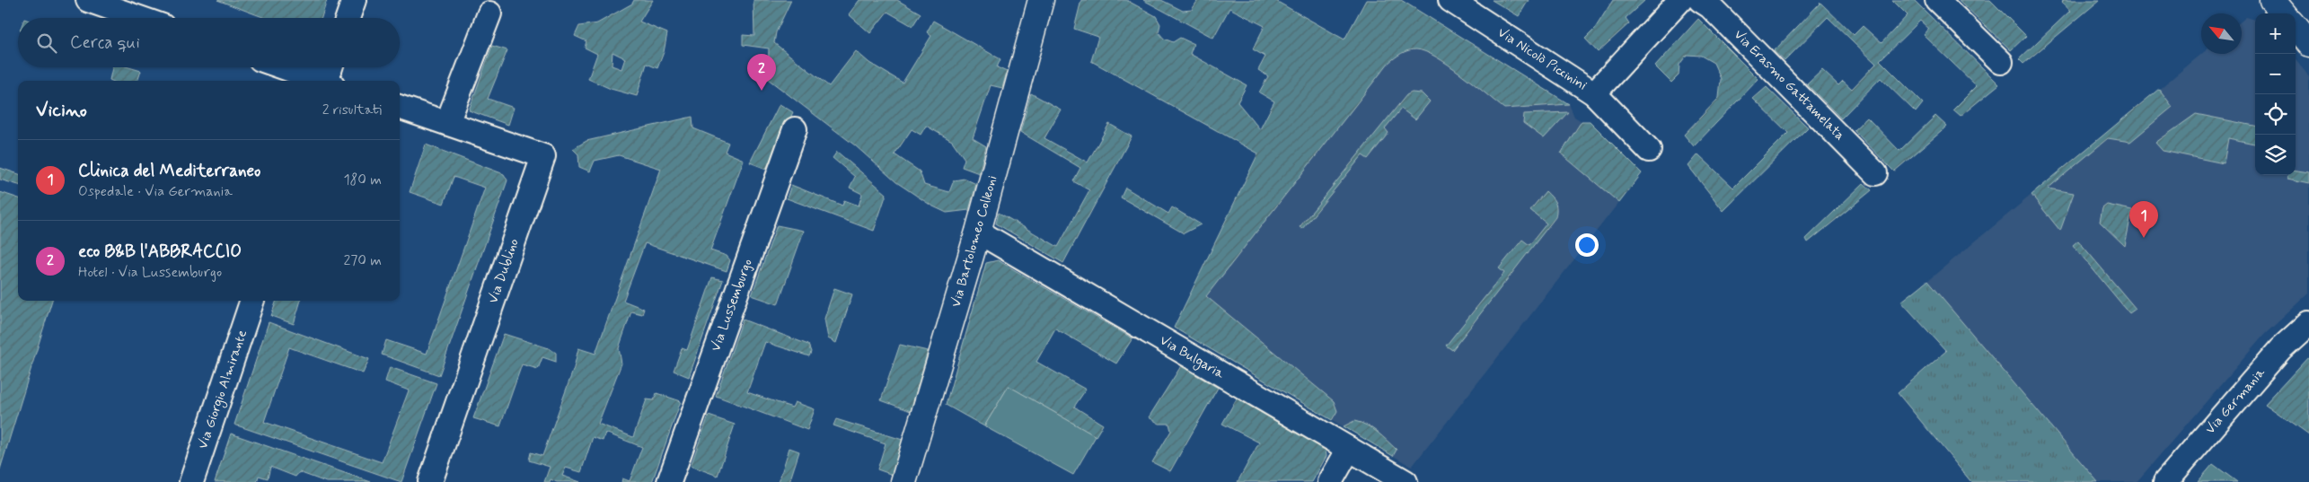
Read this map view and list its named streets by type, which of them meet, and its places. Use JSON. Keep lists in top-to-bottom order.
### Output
{
  "streets": {
    "main road": ["Via Bartolomeo Colleoni"],
    "street": [
      "Via Nicolò Piccinini",
      "Via Erasmo Gattamelata",
      "Via Dublino",
      "Via Lussemburgo",
      "Via Bulgaria",
      "Via Giorgio Almirante",
      "Via Germania"
    ]
  },
  "crossings": [
    ["Via Bartolomeo Colleoni", "Via Bulgaria"]
  ],
  "north": "top left",
  "page": {
    "map_buttons": ["+", "−"],
    "search": "Cerca qui",
    "pins": ["2", "1"],
    "heading": ["Vicino", "2 risultati"],
    "list": [
      {
        "mark": "1",
        "name": "Clinica del Mediterraneo",
        "note": "Ospedale · Via Germania",
        "value": "180 m"
      },
      {
        "mark": "2",
        "name": "eco B&B l'ABBRACCIO",
        "note": "Hotel · Via Lussemburgo",
        "value": "270 m"
      }
    ]
  }
}
